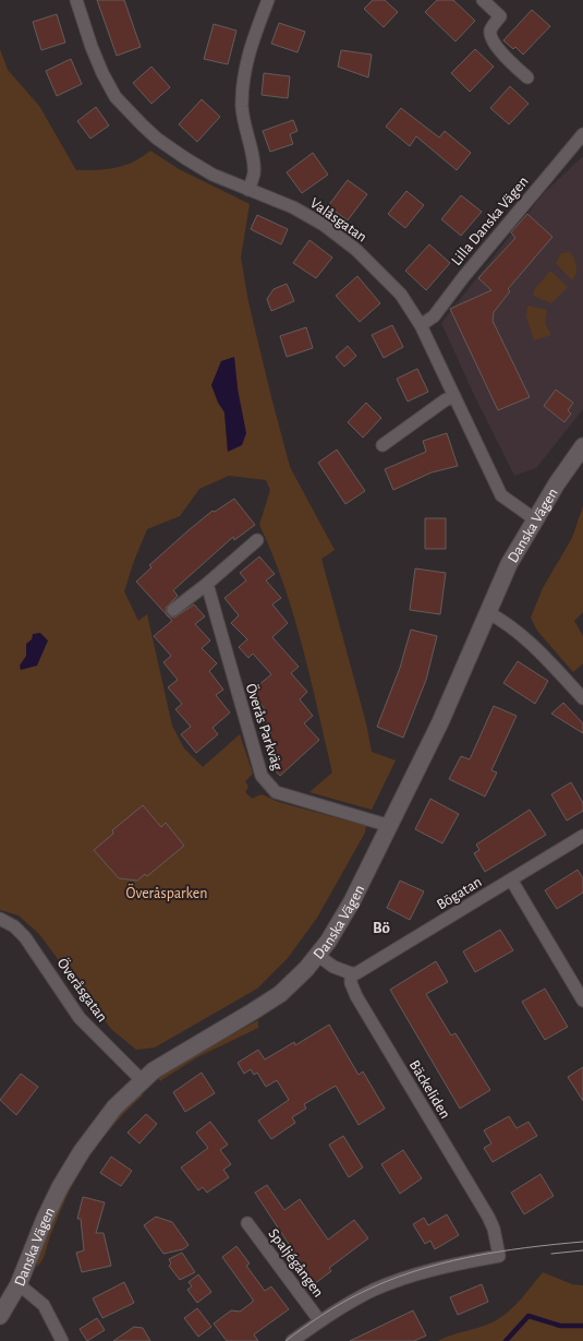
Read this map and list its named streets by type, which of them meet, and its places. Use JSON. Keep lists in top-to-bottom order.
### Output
{
  "streets": {
    "street": [
      "Valåsgatan",
      "Lilla Danska Vägen",
      "Danska Vägen",
      "Överås Parkväg",
      "Bögatan",
      "Överåsgatan",
      "Bäckeliden",
      "Spaljégången"
    ]
  },
  "crossings": [
    ["Valåsgatan", "Lilla Danska Vägen"],
    ["Valåsgatan", "Danska Vägen"],
    ["Danska Vägen", "Överås Parkväg"],
    ["Danska Vägen", "Överåsgatan"],
    ["Bögatan", "Bäckeliden"],
    ["Bäckeliden", "Spaljégången"]
  ],
  "districts": ["Bö"],
  "parks": ["Överåsparken"]
}
